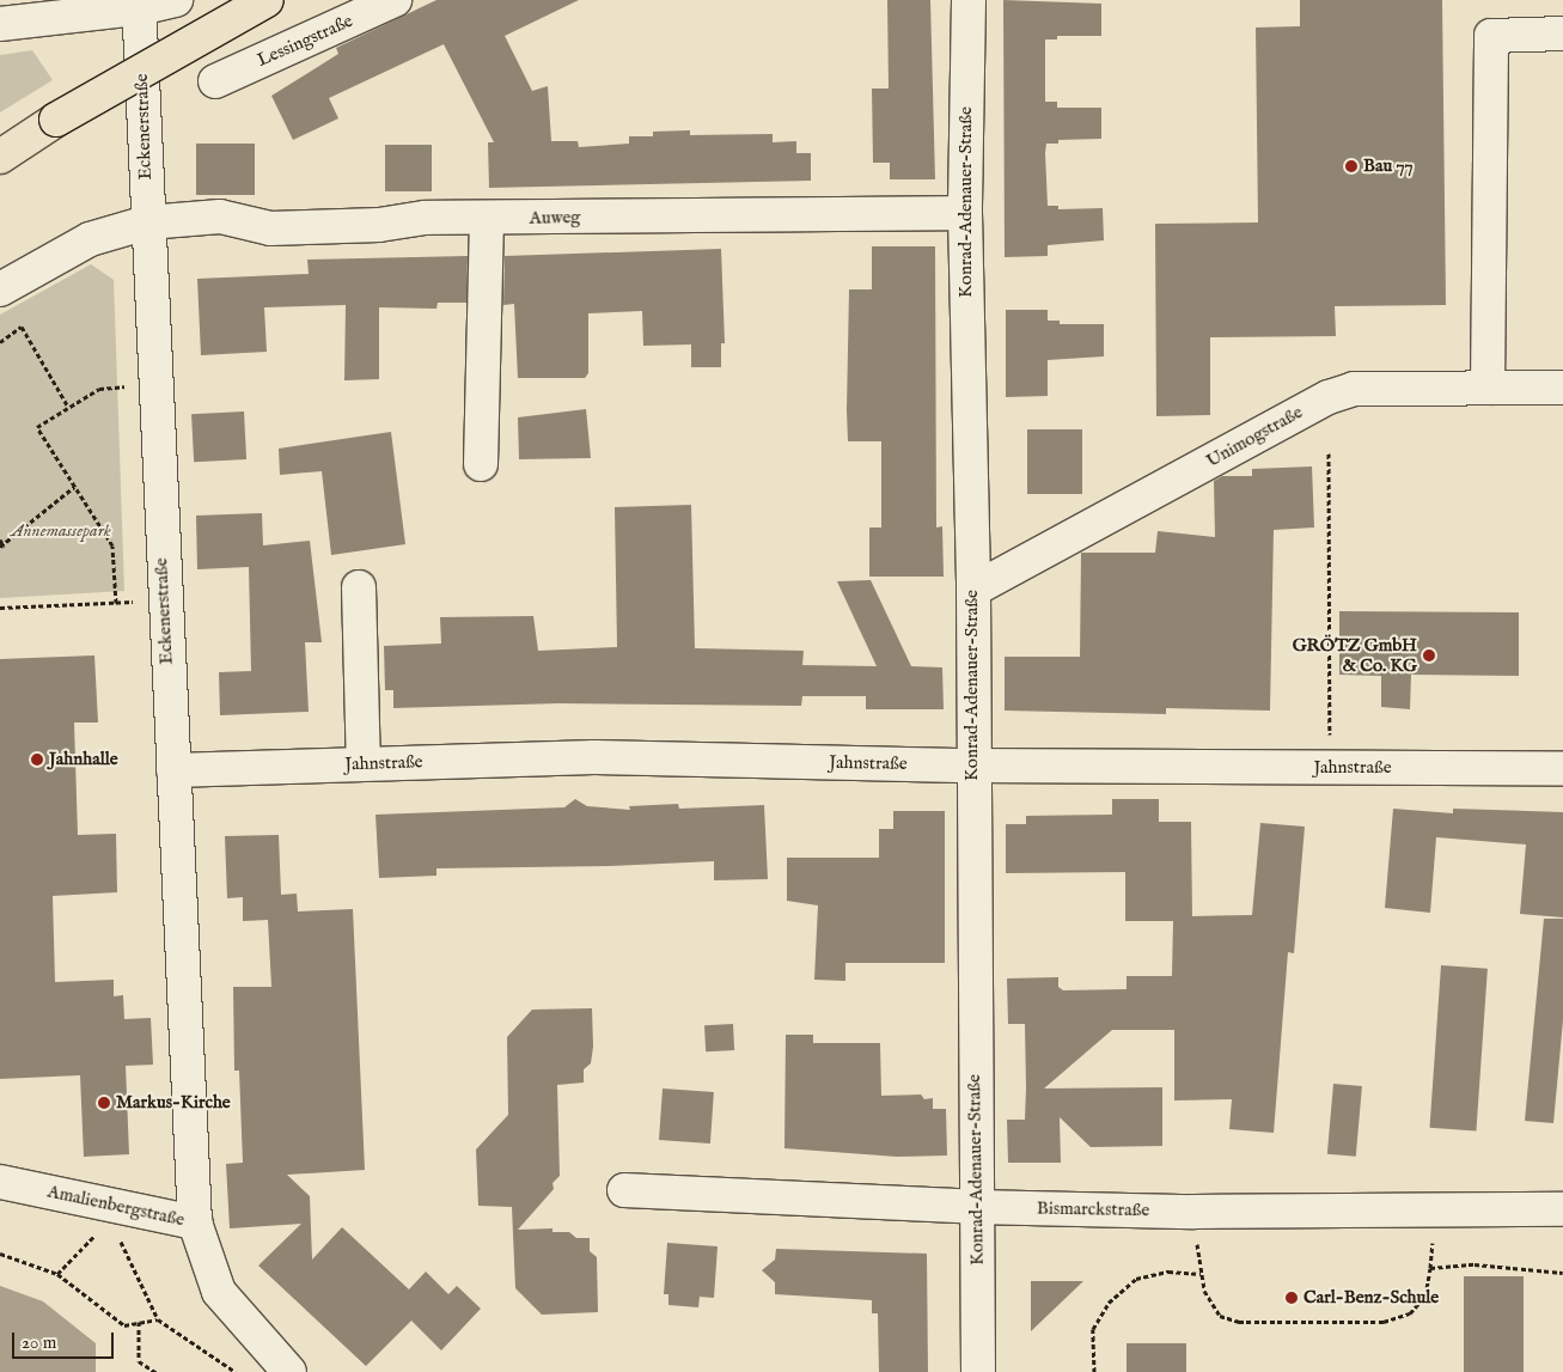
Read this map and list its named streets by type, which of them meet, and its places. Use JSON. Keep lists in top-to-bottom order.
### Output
{
  "streets": {
    "street": [
      "Lessingstraße",
      "Eckenerstraße",
      "Konrad-Adenauer-Straße",
      "Auweg",
      "Unimogstraße",
      "Jahnstraße",
      "Amalienbergstraße",
      "Bismarckstraße"
    ]
  },
  "crossings": [
    ["Eckenerstraße", "Auweg"],
    ["Eckenerstraße", "Jahnstraße"],
    ["Eckenerstraße", "Amalienbergstraße"],
    ["Konrad-Adenauer-Straße", "Auweg"],
    ["Konrad-Adenauer-Straße", "Unimogstraße"],
    ["Konrad-Adenauer-Straße", "Jahnstraße"],
    ["Konrad-Adenauer-Straße", "Bismarckstraße"]
  ],
  "parks": ["Annemassepark"],
  "places": [
    "Bau 77",
    "GRÖTZ GmbH & Co. KG",
    "Jahnhalle",
    "Markus-Kirche",
    "Carl-Benz-Schule"
  ],
  "scale_bar": "20 m"
}
